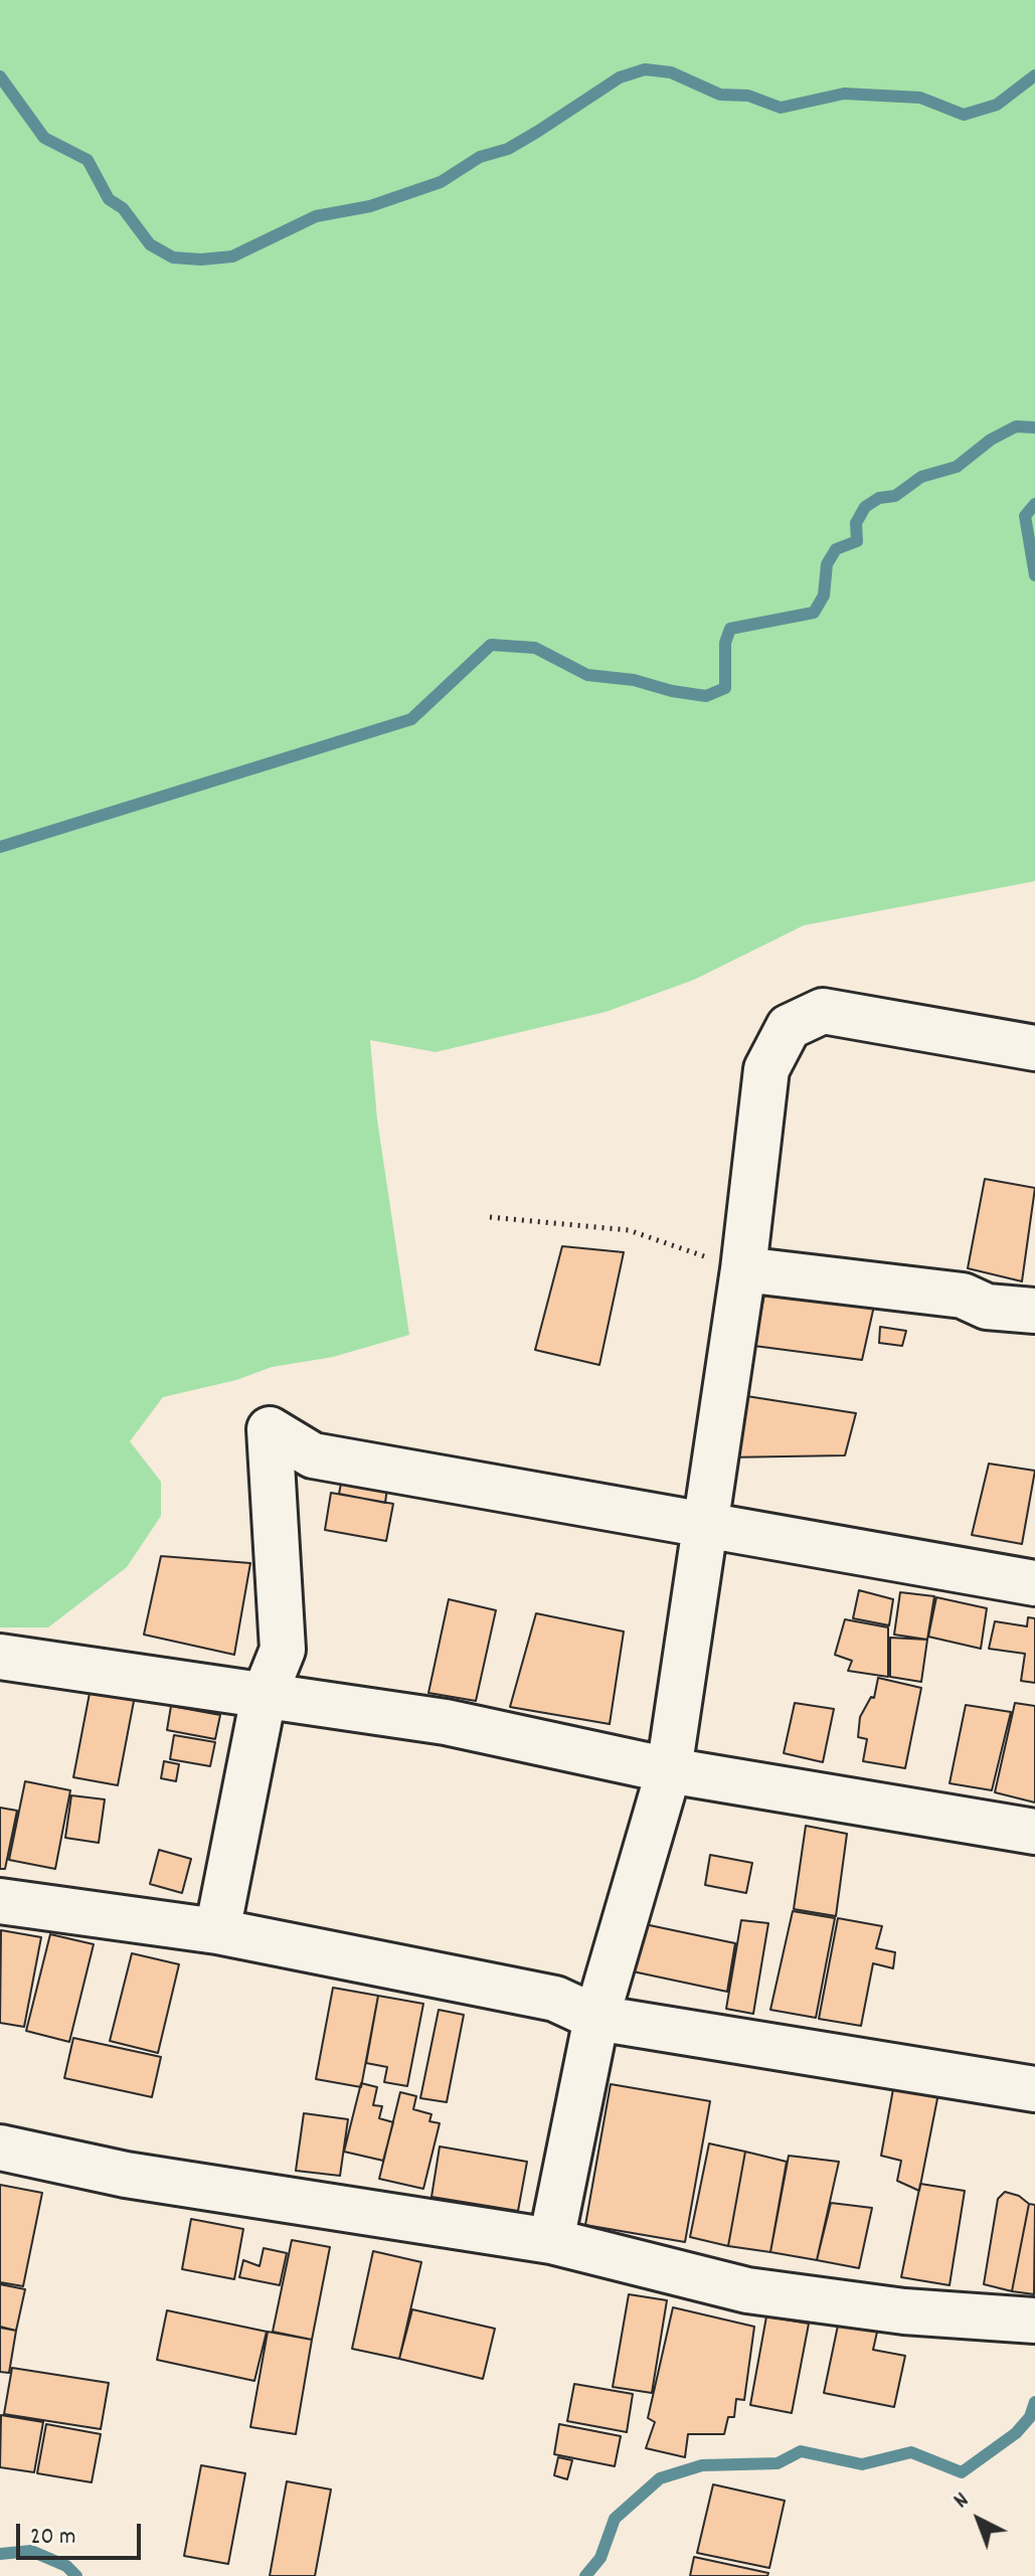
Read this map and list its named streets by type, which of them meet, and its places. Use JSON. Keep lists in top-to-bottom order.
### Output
{
  "scale_bar": "20 m",
  "north": "top left"
}
